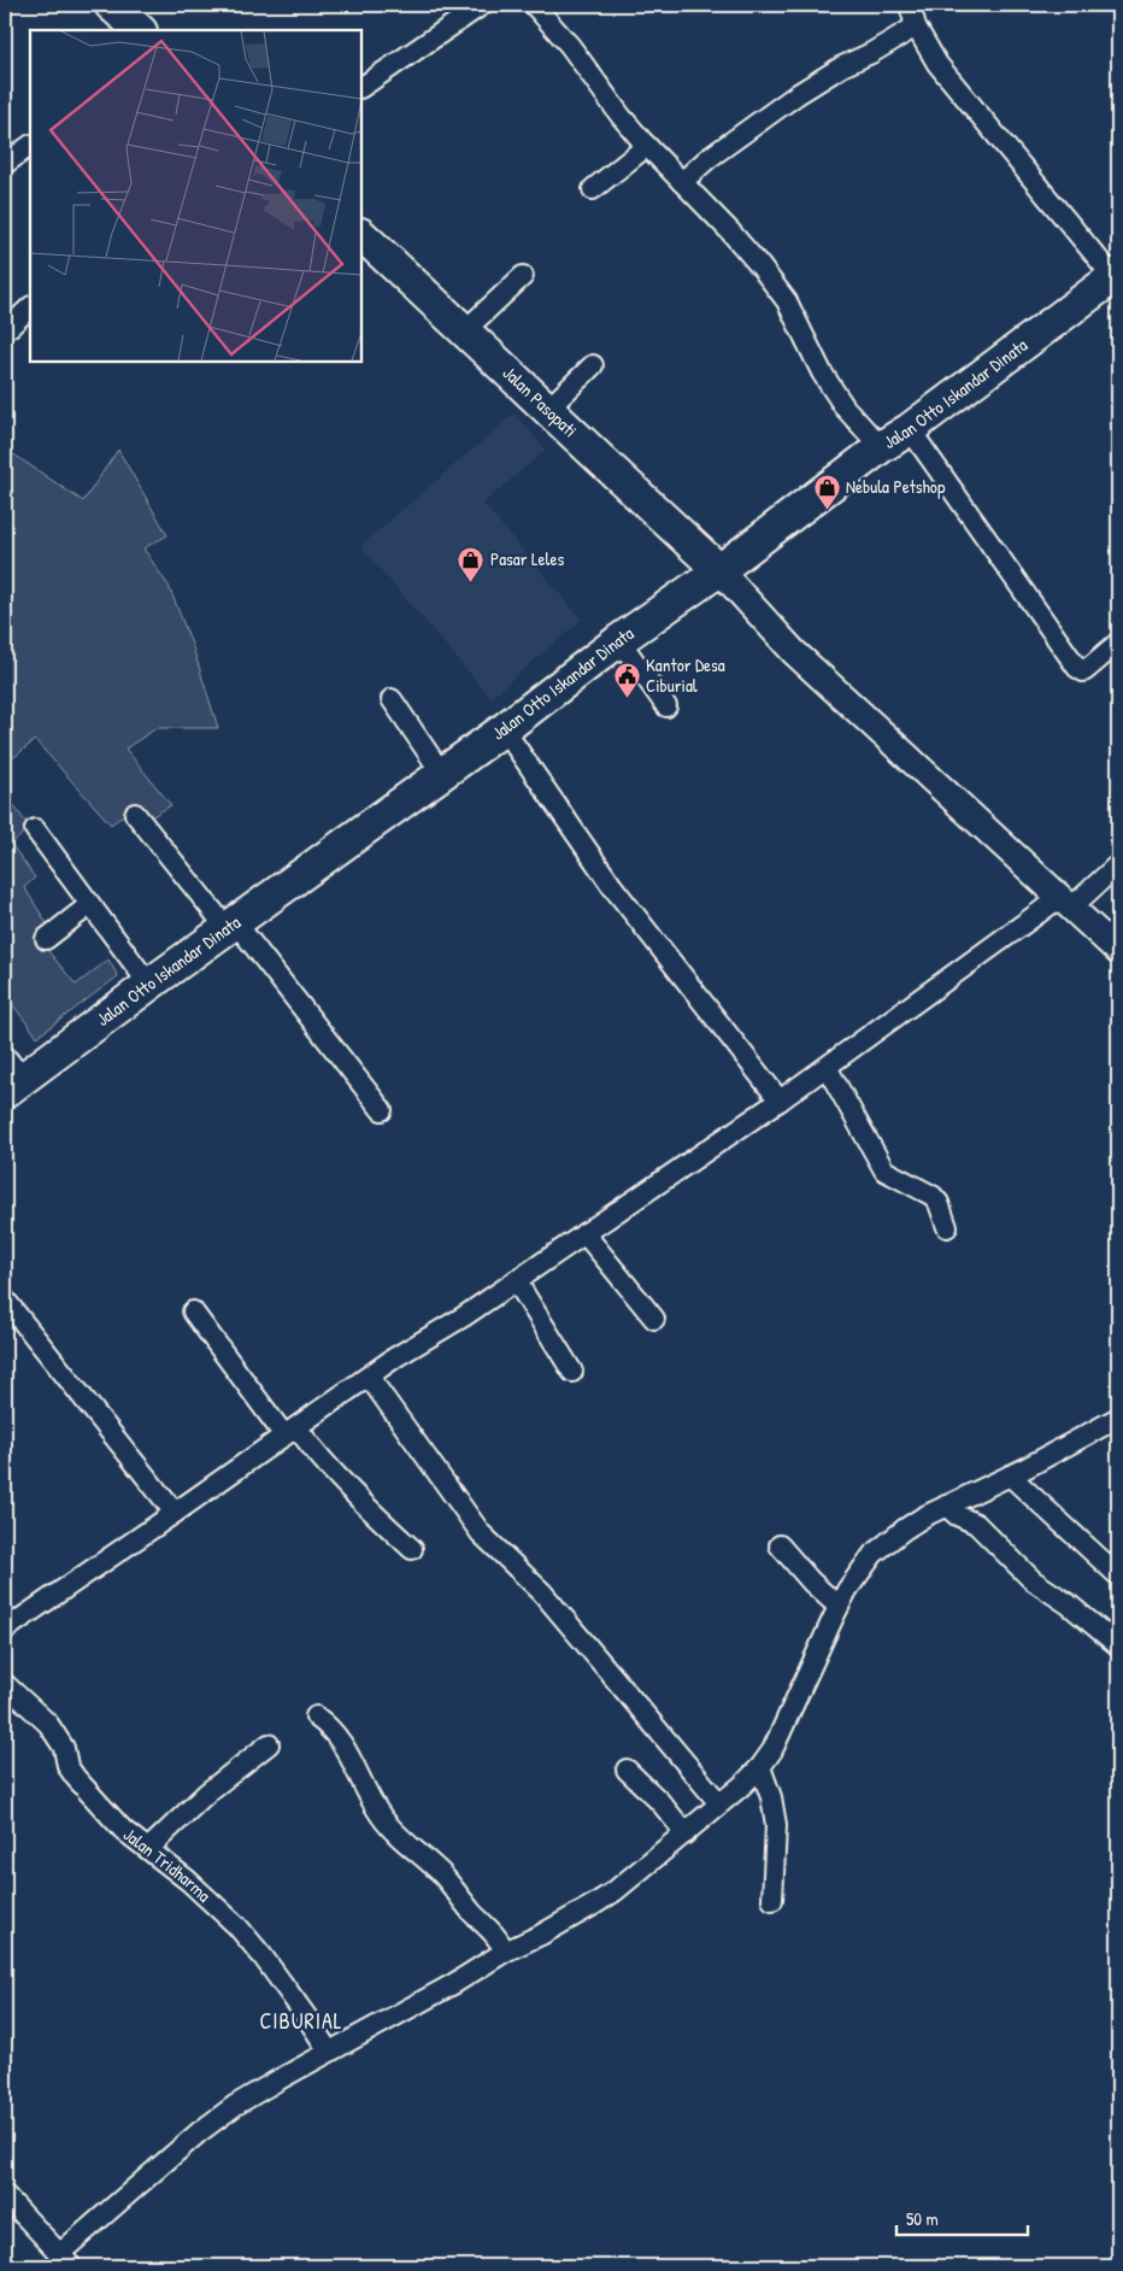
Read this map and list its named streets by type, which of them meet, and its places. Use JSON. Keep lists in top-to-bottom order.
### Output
{
  "streets": {
    "main road": ["Jalan Otto Iskandar Dinata", "Jalan Pasopati"],
    "street": ["Jalan Tridharma"]
  },
  "crossings": [
    ["Jalan Otto Iskandar Dinata", "Jalan Pasopati"]
  ],
  "districts": ["CIBURIAL"],
  "places": {
    "shop": ["Nebula Petshop", "Pasar Leles"],
    "public building": ["Kantor Desa Ciburial"]
  },
  "scale_bar": "50 m"
}
